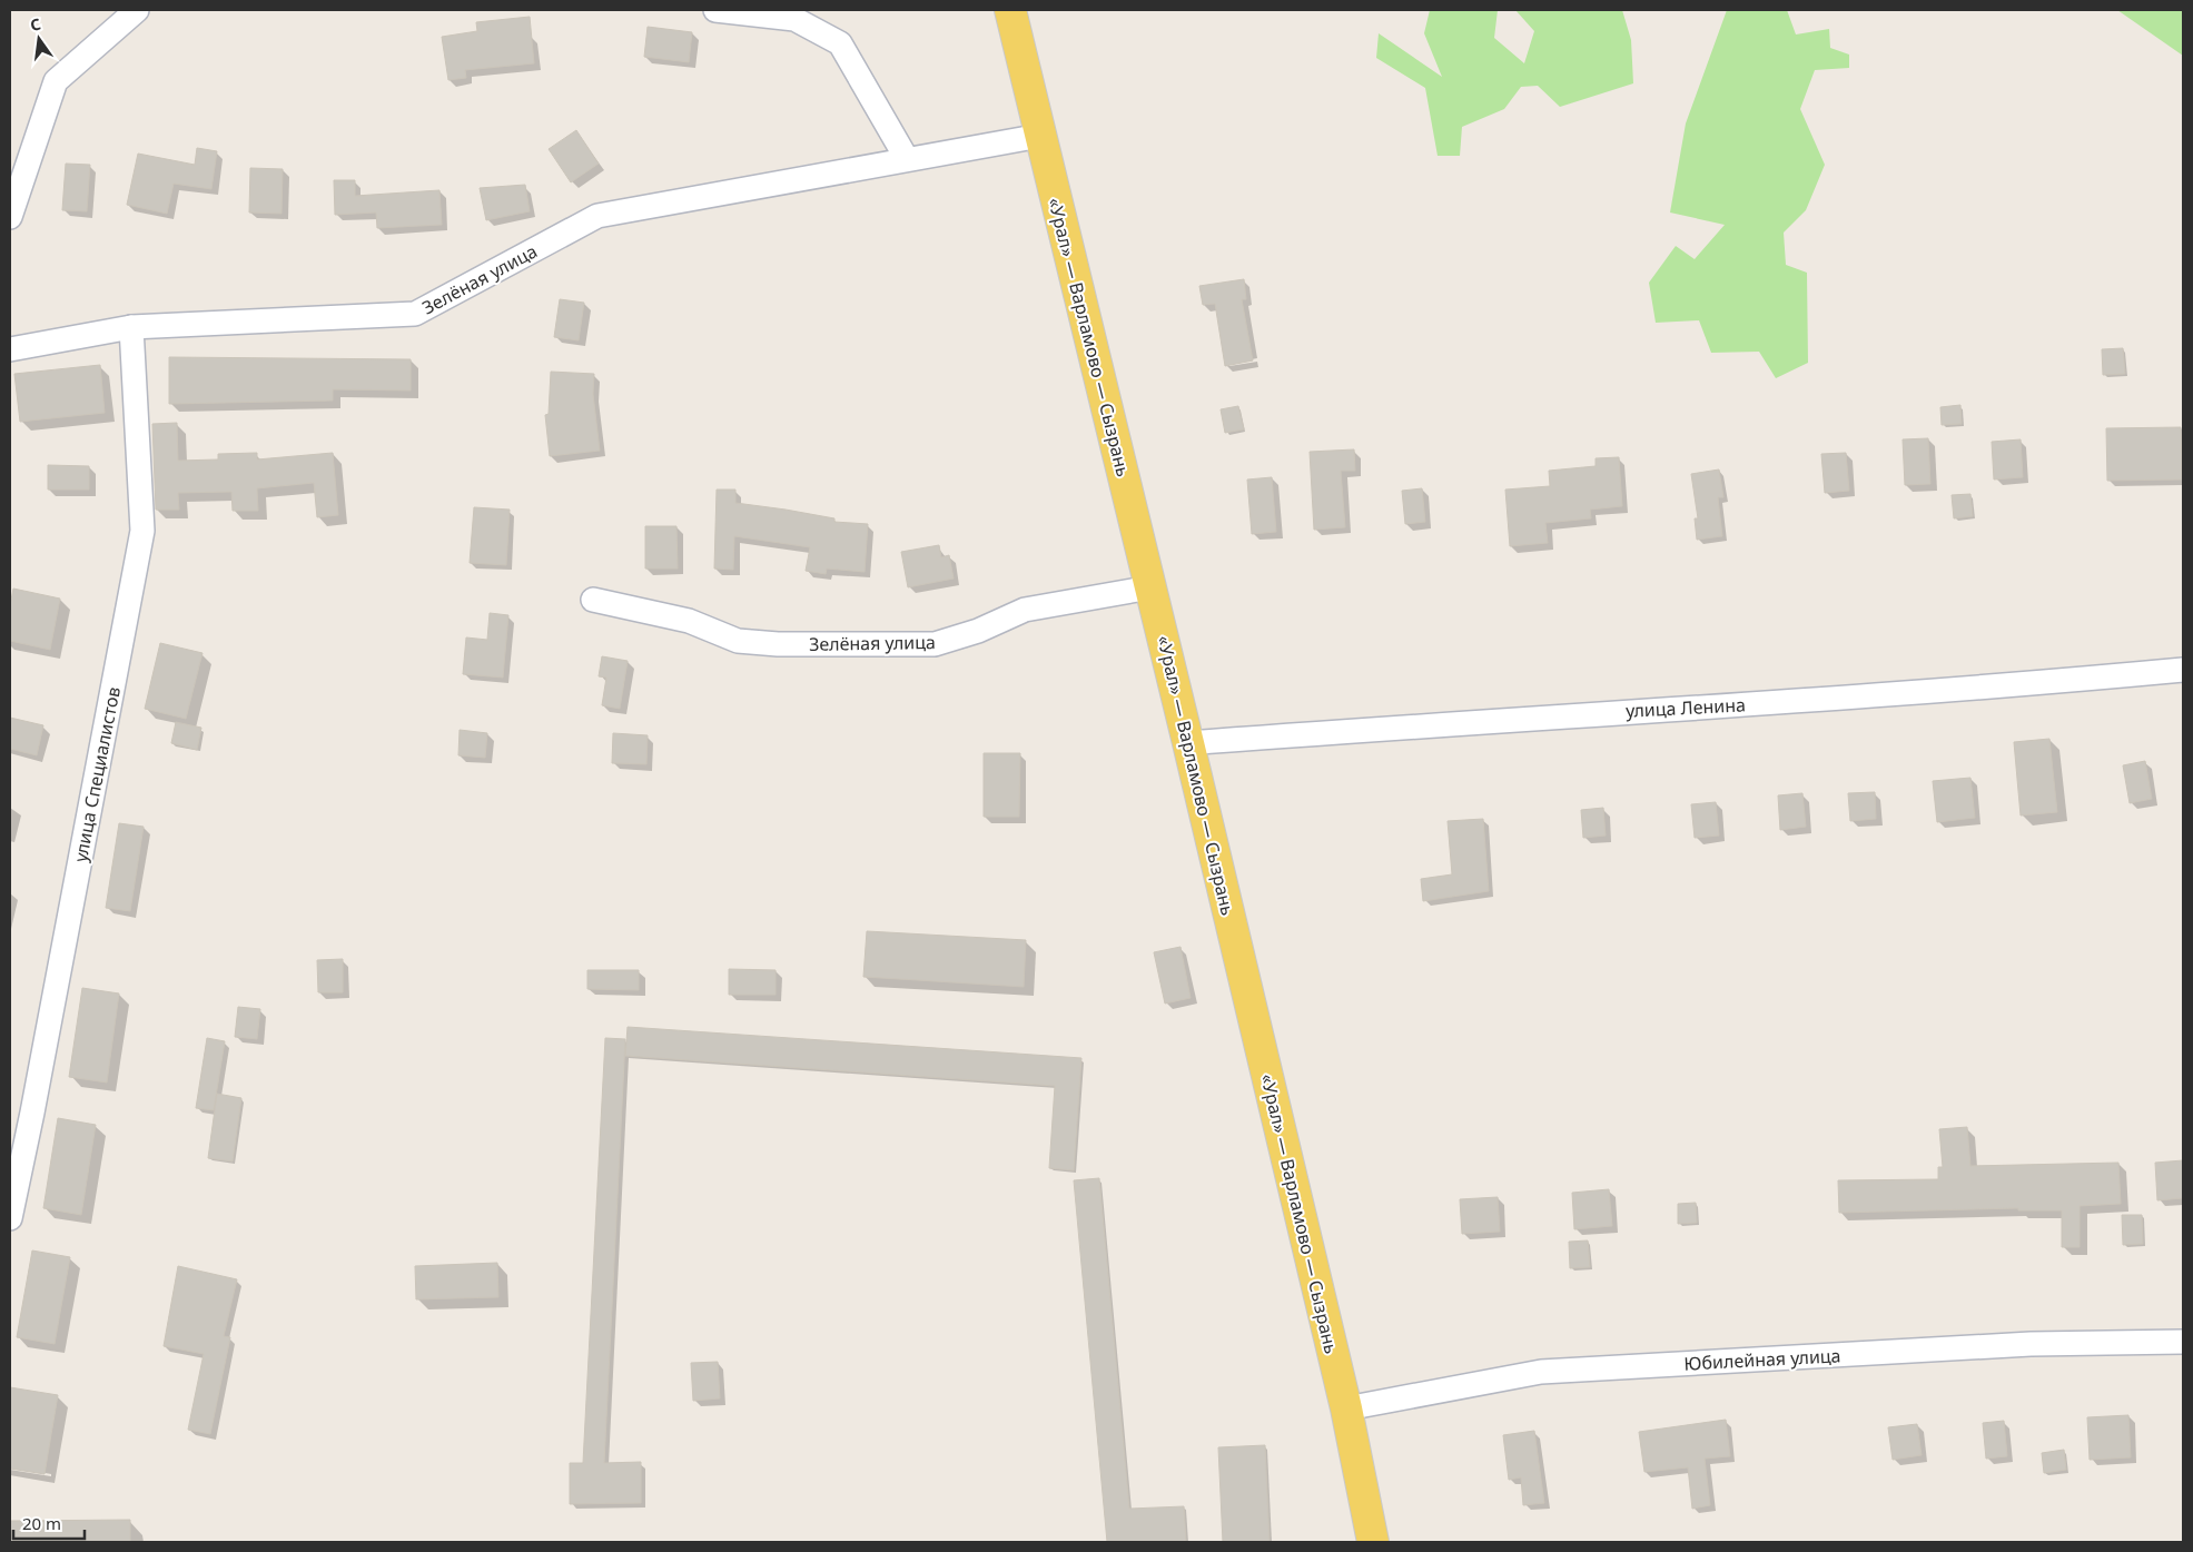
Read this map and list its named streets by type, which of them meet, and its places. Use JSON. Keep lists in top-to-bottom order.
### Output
{
  "streets": {
    "main road": ["«Урал» — Варламово — Сызрань"],
    "street": [
      "Зелёная улица",
      "улица Ленина",
      "улица Специалистов",
      "Юбилейная улица"
    ]
  },
  "crossings": [
    ["Зелёная улица", "«Урал» — Варламово — Сызрань"],
    ["Зелёная улица", "улица Специалистов"],
    ["«Урал» — Варламово — Сызрань", "улица Ленина"],
    ["«Урал» — Варламово — Сызрань", "Юбилейная улица"]
  ],
  "scale_bar": "20 m",
  "north": "top"
}
